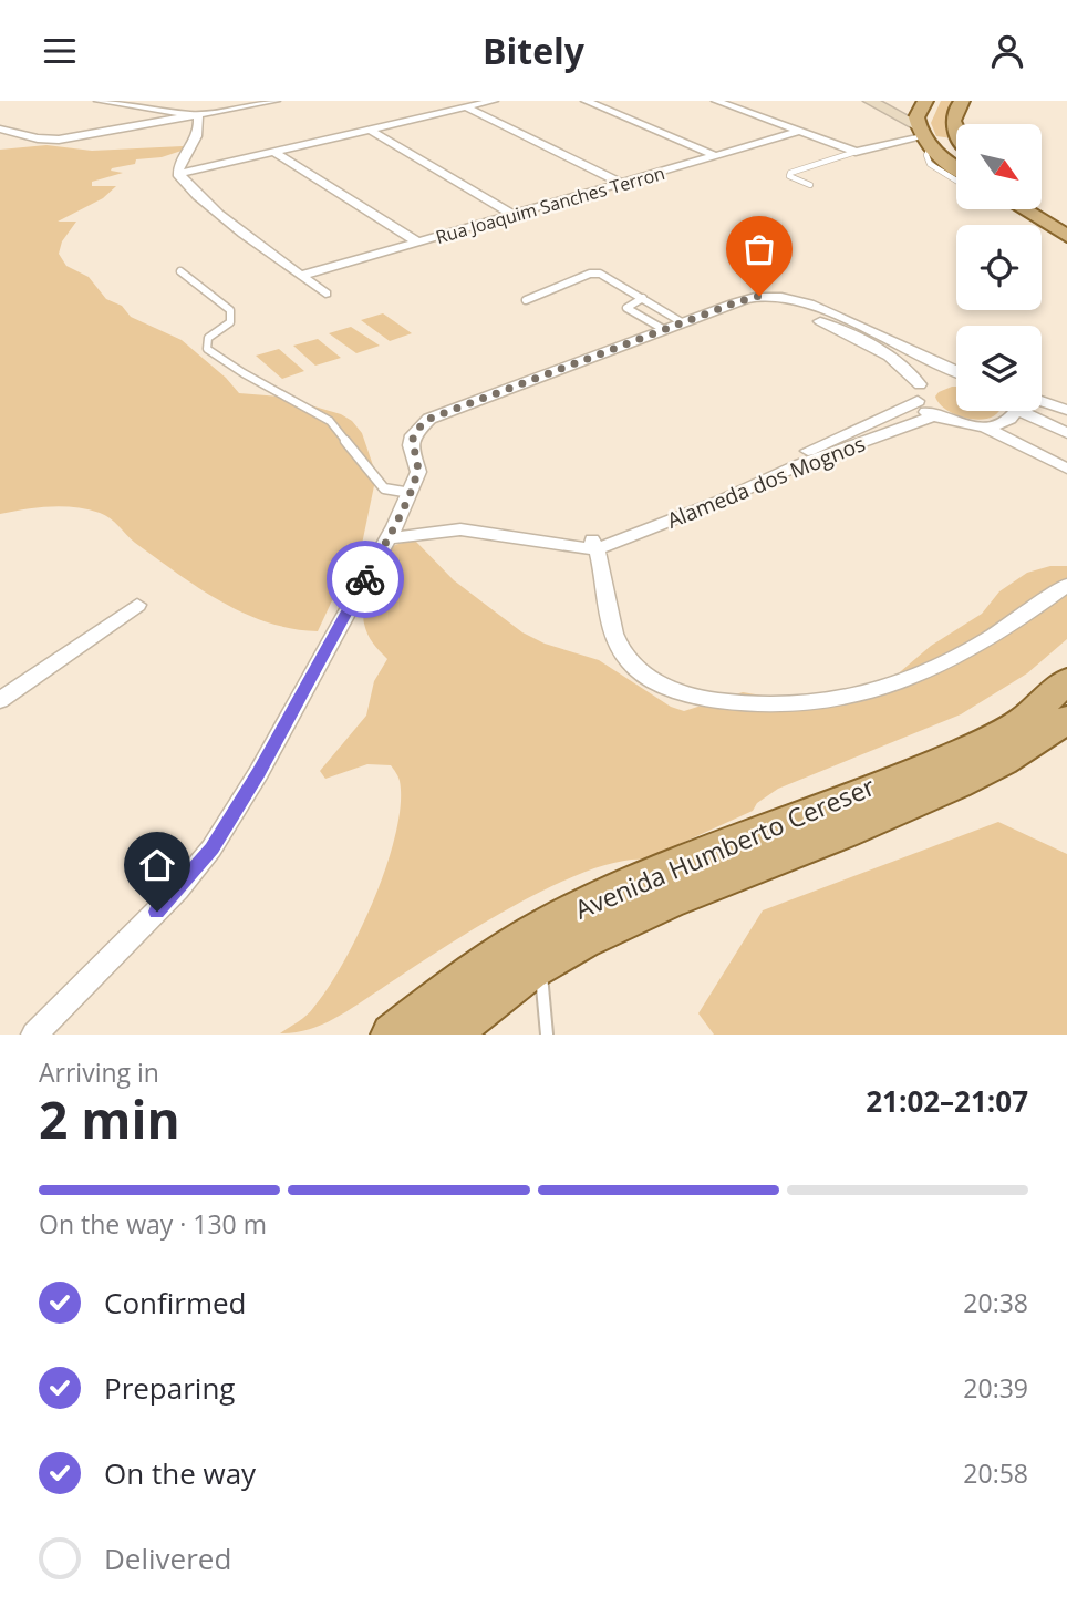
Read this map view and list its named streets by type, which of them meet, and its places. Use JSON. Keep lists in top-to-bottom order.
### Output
{
  "streets": {
    "main road": ["Avenida Humberto Cereser"],
    "street": ["Rua Joaquim Sanches Terron", "Alameda dos Mognos"]
  },
  "north": "bottom right",
  "page": {
    "header": "Bitely",
    "heading": ["2 min", "Arriving in", "21:02–21:07"],
    "bar": "On the way · 130 m",
    "list": [
      ["Confirmed", "20:38"],
      ["Preparing", "20:39"],
      ["On the way", "20:58"],
      "Delivered"
    ]
  }
}
